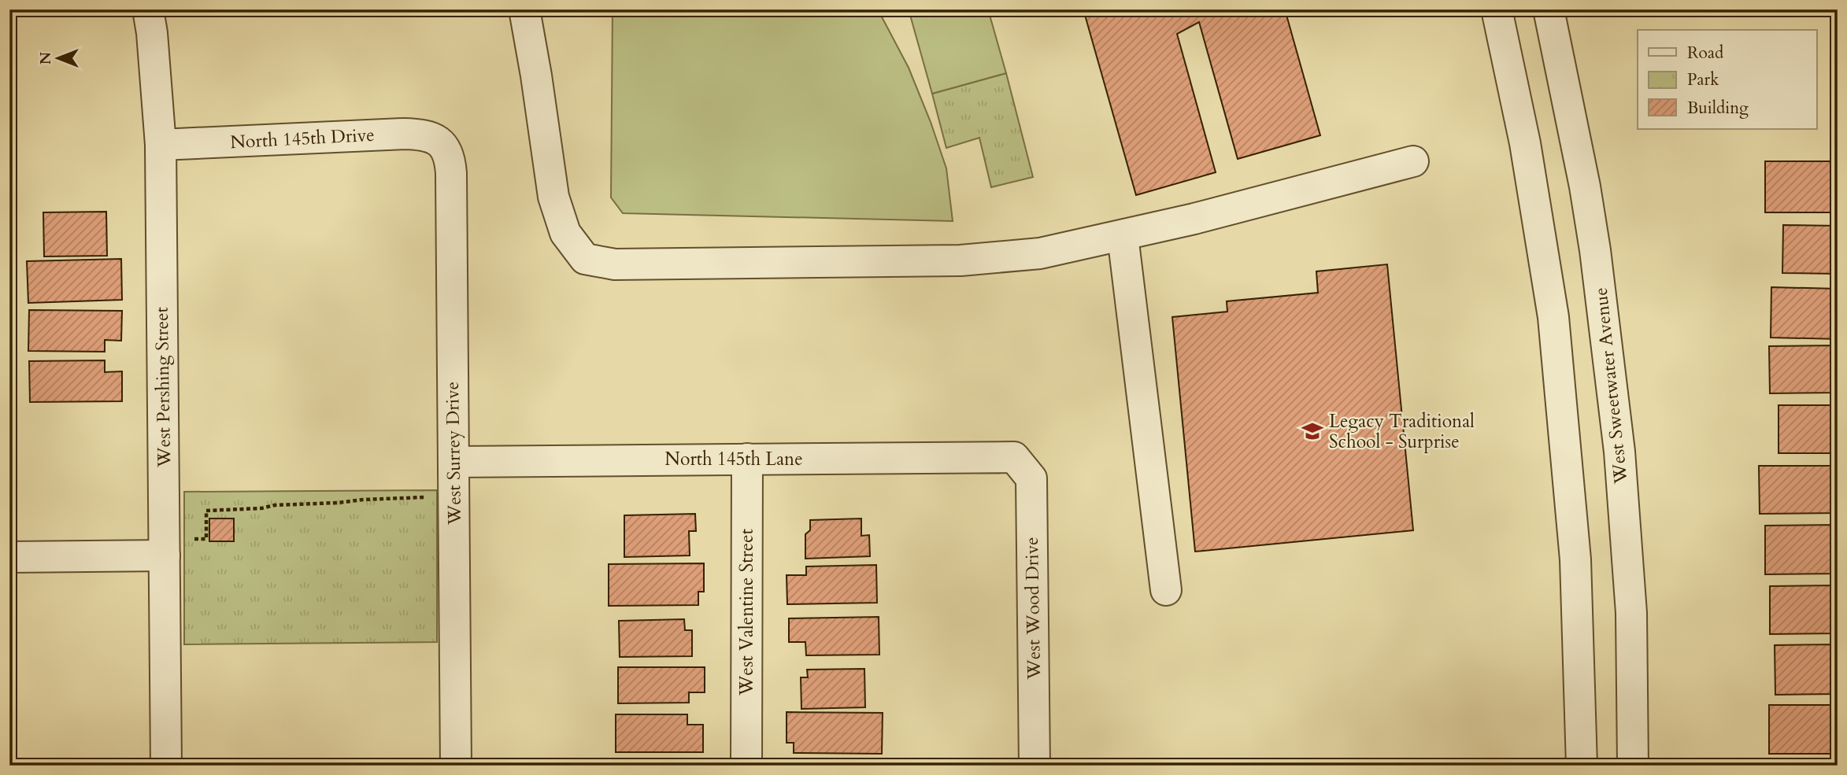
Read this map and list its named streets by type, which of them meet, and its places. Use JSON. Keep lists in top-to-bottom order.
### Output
{
  "streets": {
    "street": [
      "North 145th Drive",
      "West Sweetwater Avenue",
      "West Pershing Street",
      "West Surrey Drive",
      "North 145th Lane",
      "West Wood Drive",
      "West Valentine Street"
    ]
  },
  "crossings": [
    ["North 145th Drive", "West Pershing Street"],
    ["North 145th Drive", "West Surrey Drive"],
    ["West Surrey Drive", "North 145th Lane"],
    ["North 145th Lane", "West Wood Drive"],
    ["North 145th Lane", "West Valentine Street"]
  ],
  "places": {
    "school or university": ["Legacy Traditional School - Surprise"]
  },
  "legend": ["Road", "Park", "Building"],
  "north": "left"
}
